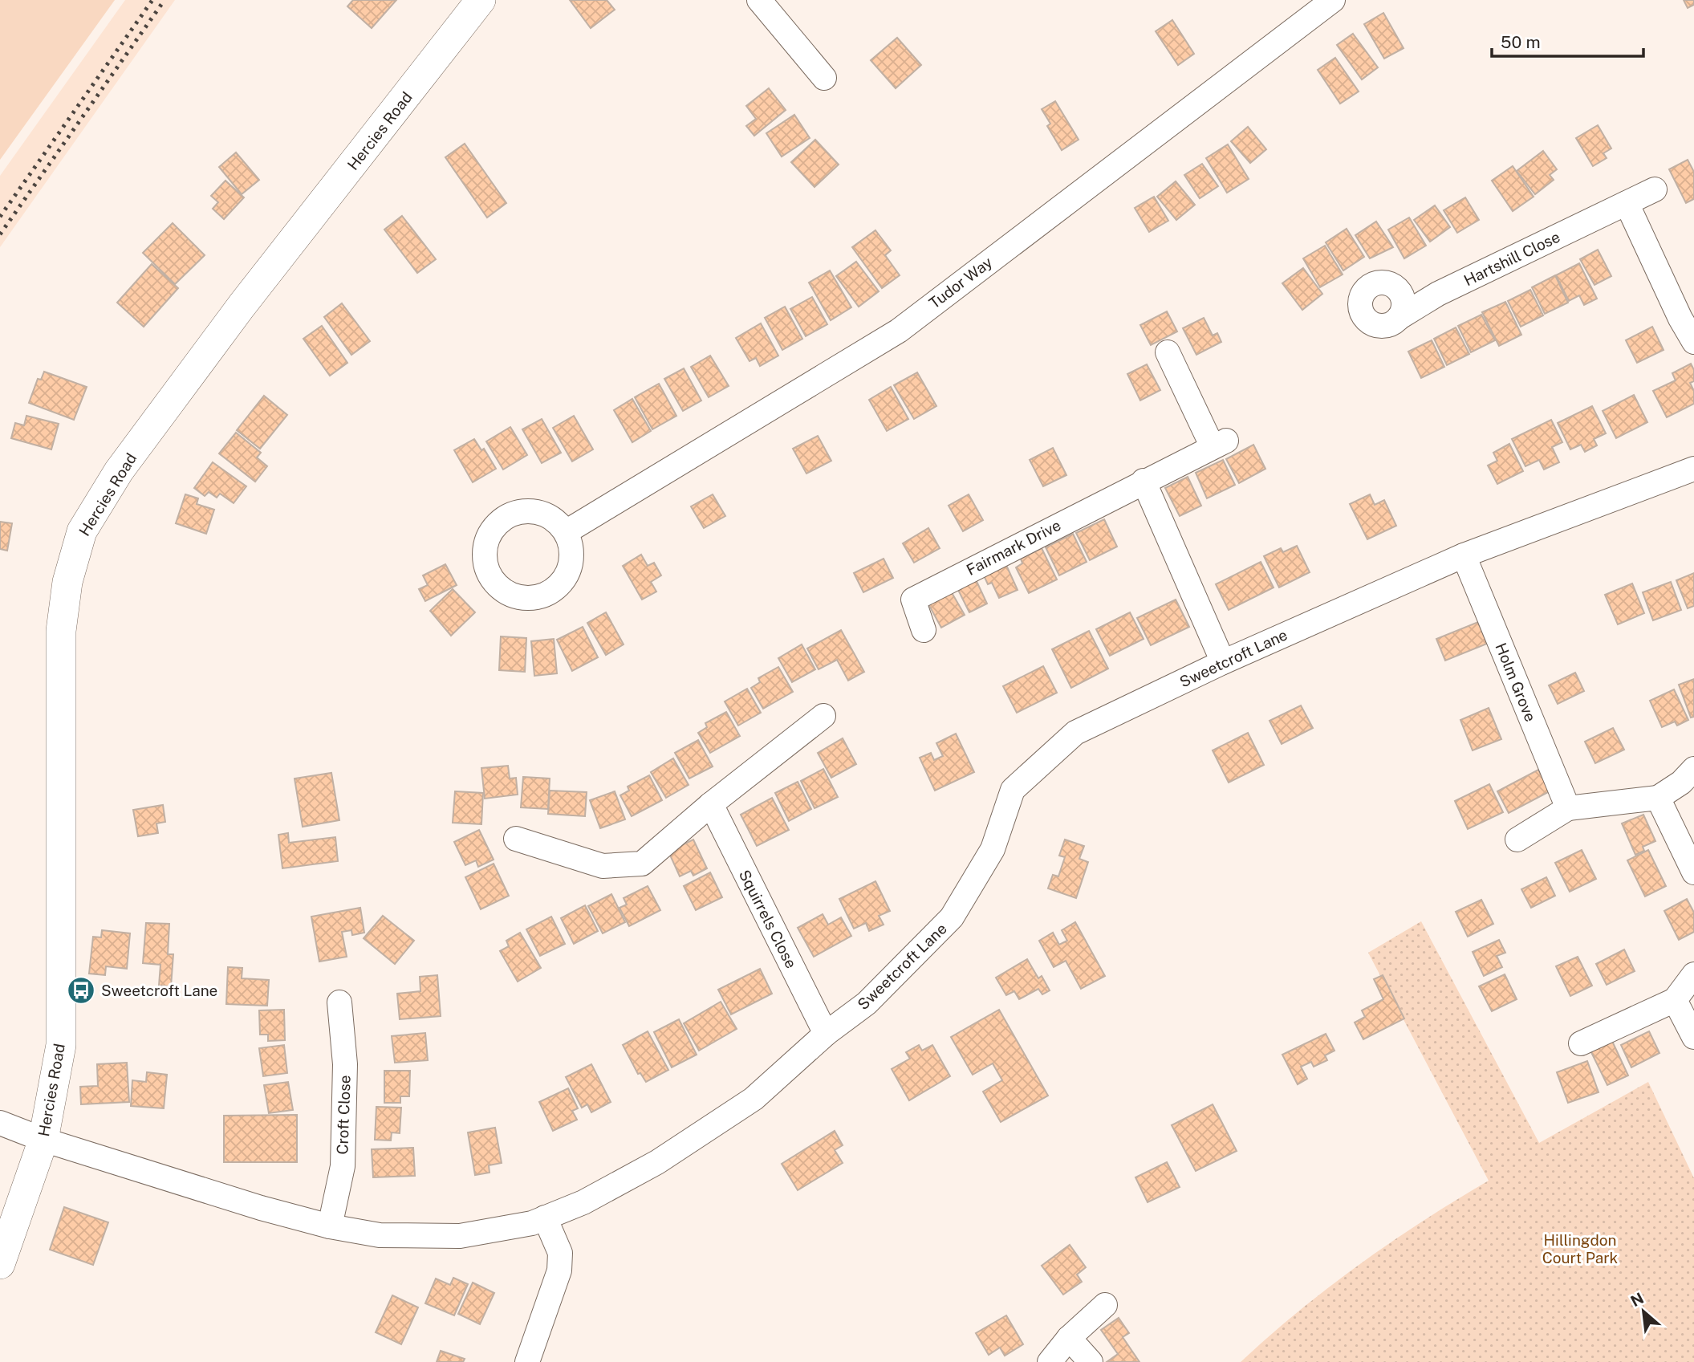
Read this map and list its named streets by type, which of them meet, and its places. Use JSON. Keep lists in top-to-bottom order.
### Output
{
  "streets": {
    "street": [
      "Hercies Road",
      "Hartshill Close",
      "Tudor Way",
      "Fairmark Drive",
      "Sweetcroft Lane",
      "Holm Grove",
      "Squirrels Close",
      "Croft Close"
    ]
  },
  "crossings": [
    ["Hercies Road", "Sweetcroft Lane"],
    ["Sweetcroft Lane", "Holm Grove"],
    ["Sweetcroft Lane", "Squirrels Close"],
    ["Sweetcroft Lane", "Croft Close"]
  ],
  "parks": ["Hillingdon Court Park"],
  "places": {
    "bus stop": ["Sweetcroft Lane"]
  },
  "scale_bar": "50 m",
  "north": "top left"
}
